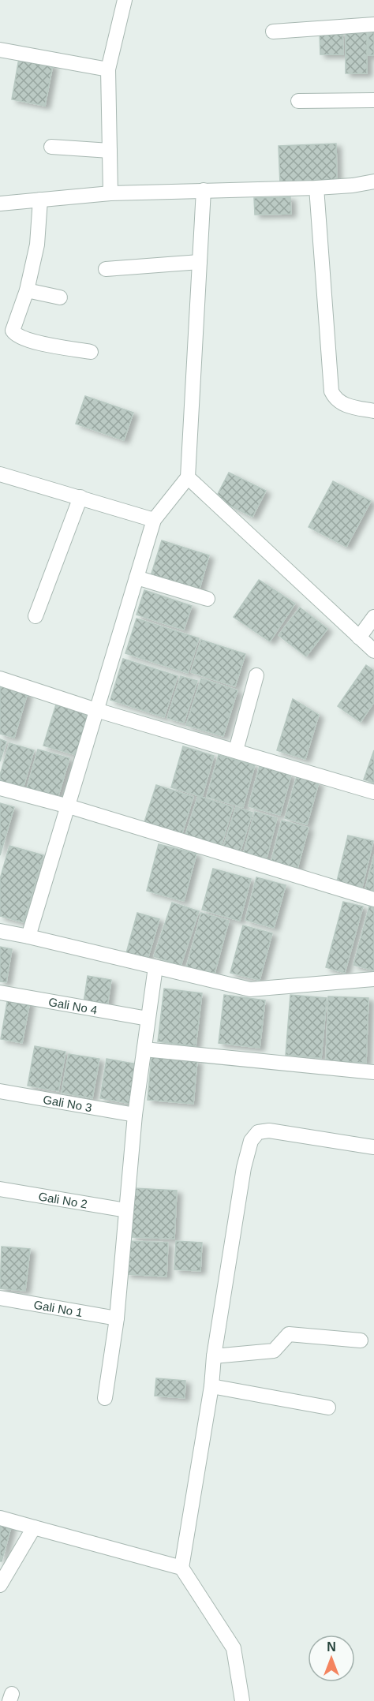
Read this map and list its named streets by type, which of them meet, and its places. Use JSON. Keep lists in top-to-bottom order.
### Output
{
  "streets": {
    "street": [
      "Gali No 4",
      "Gali No 3",
      "Gali No 2",
      "Gali No 1"
    ]
  },
  "north": "top"
}
